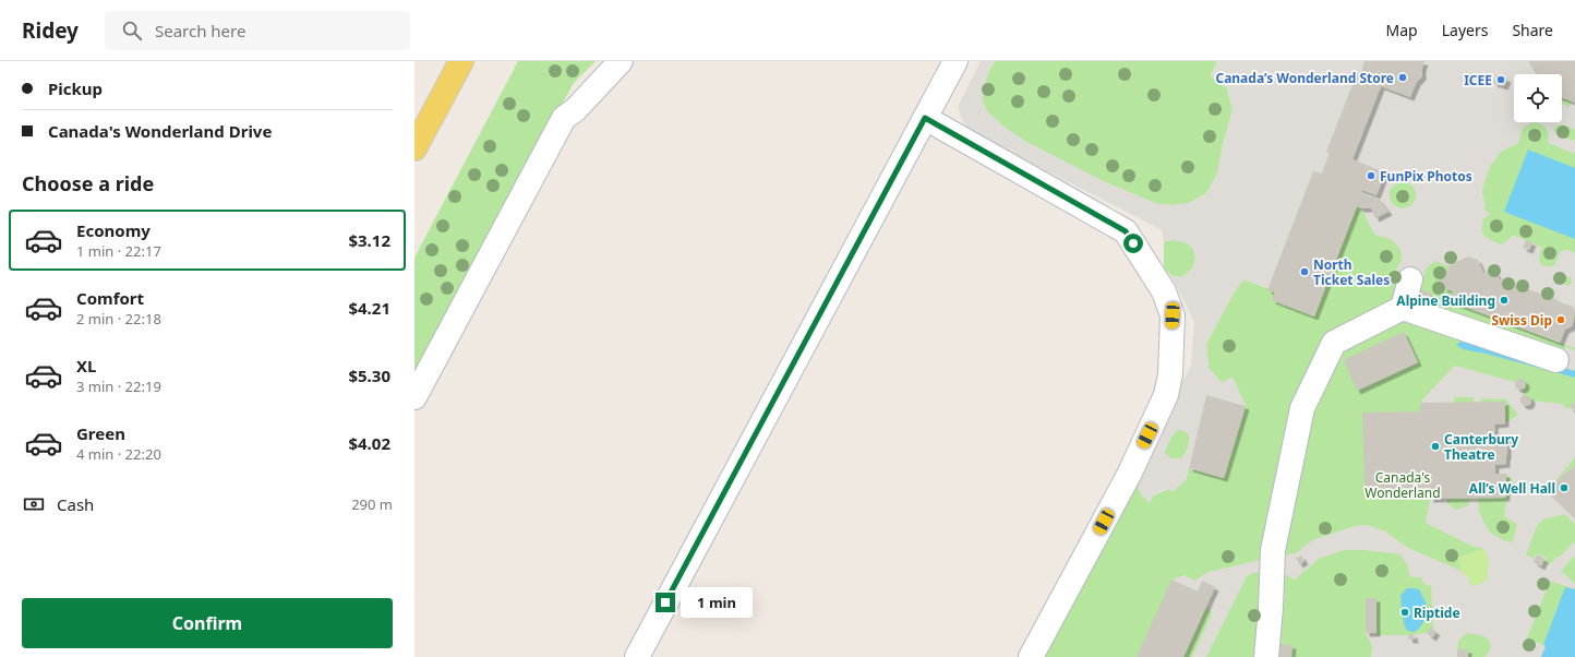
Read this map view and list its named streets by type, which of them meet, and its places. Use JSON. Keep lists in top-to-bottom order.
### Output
{
  "parks": ["Canada's Wonderland"],
  "places": [
    "Canada’s Wonderland Store",
    "ICEE",
    "FunPix Photos",
    "North Ticket Sales",
    "Alpine Building",
    "Swiss Dip",
    "Canterbury Theatre",
    "All’s Well Hall",
    "Riptide"
  ],
  "page": {
    "header": "Ridey",
    "search": "Search here",
    "nav": ["Map", "Layers", "Share"],
    "banner": ["Pickup", "Canada's Wonderland Drive"],
    "heading": "Choose a ride",
    "list": [
      {
        "name": "Economy",
        "note": "1 min · 22:17",
        "value": "$3.12"
      },
      {
        "name": "Comfort",
        "note": "2 min · 22:18",
        "value": "$4.21"
      },
      {
        "name": "XL",
        "note": "3 min · 22:19",
        "value": "$5.30"
      },
      {
        "name": "Green",
        "note": "4 min · 22:20",
        "value": "$4.02"
      }
    ],
    "pay": ["Cash", "290 m"],
    "bubble": "1 min",
    "buttons": "Confirm"
  }
}
